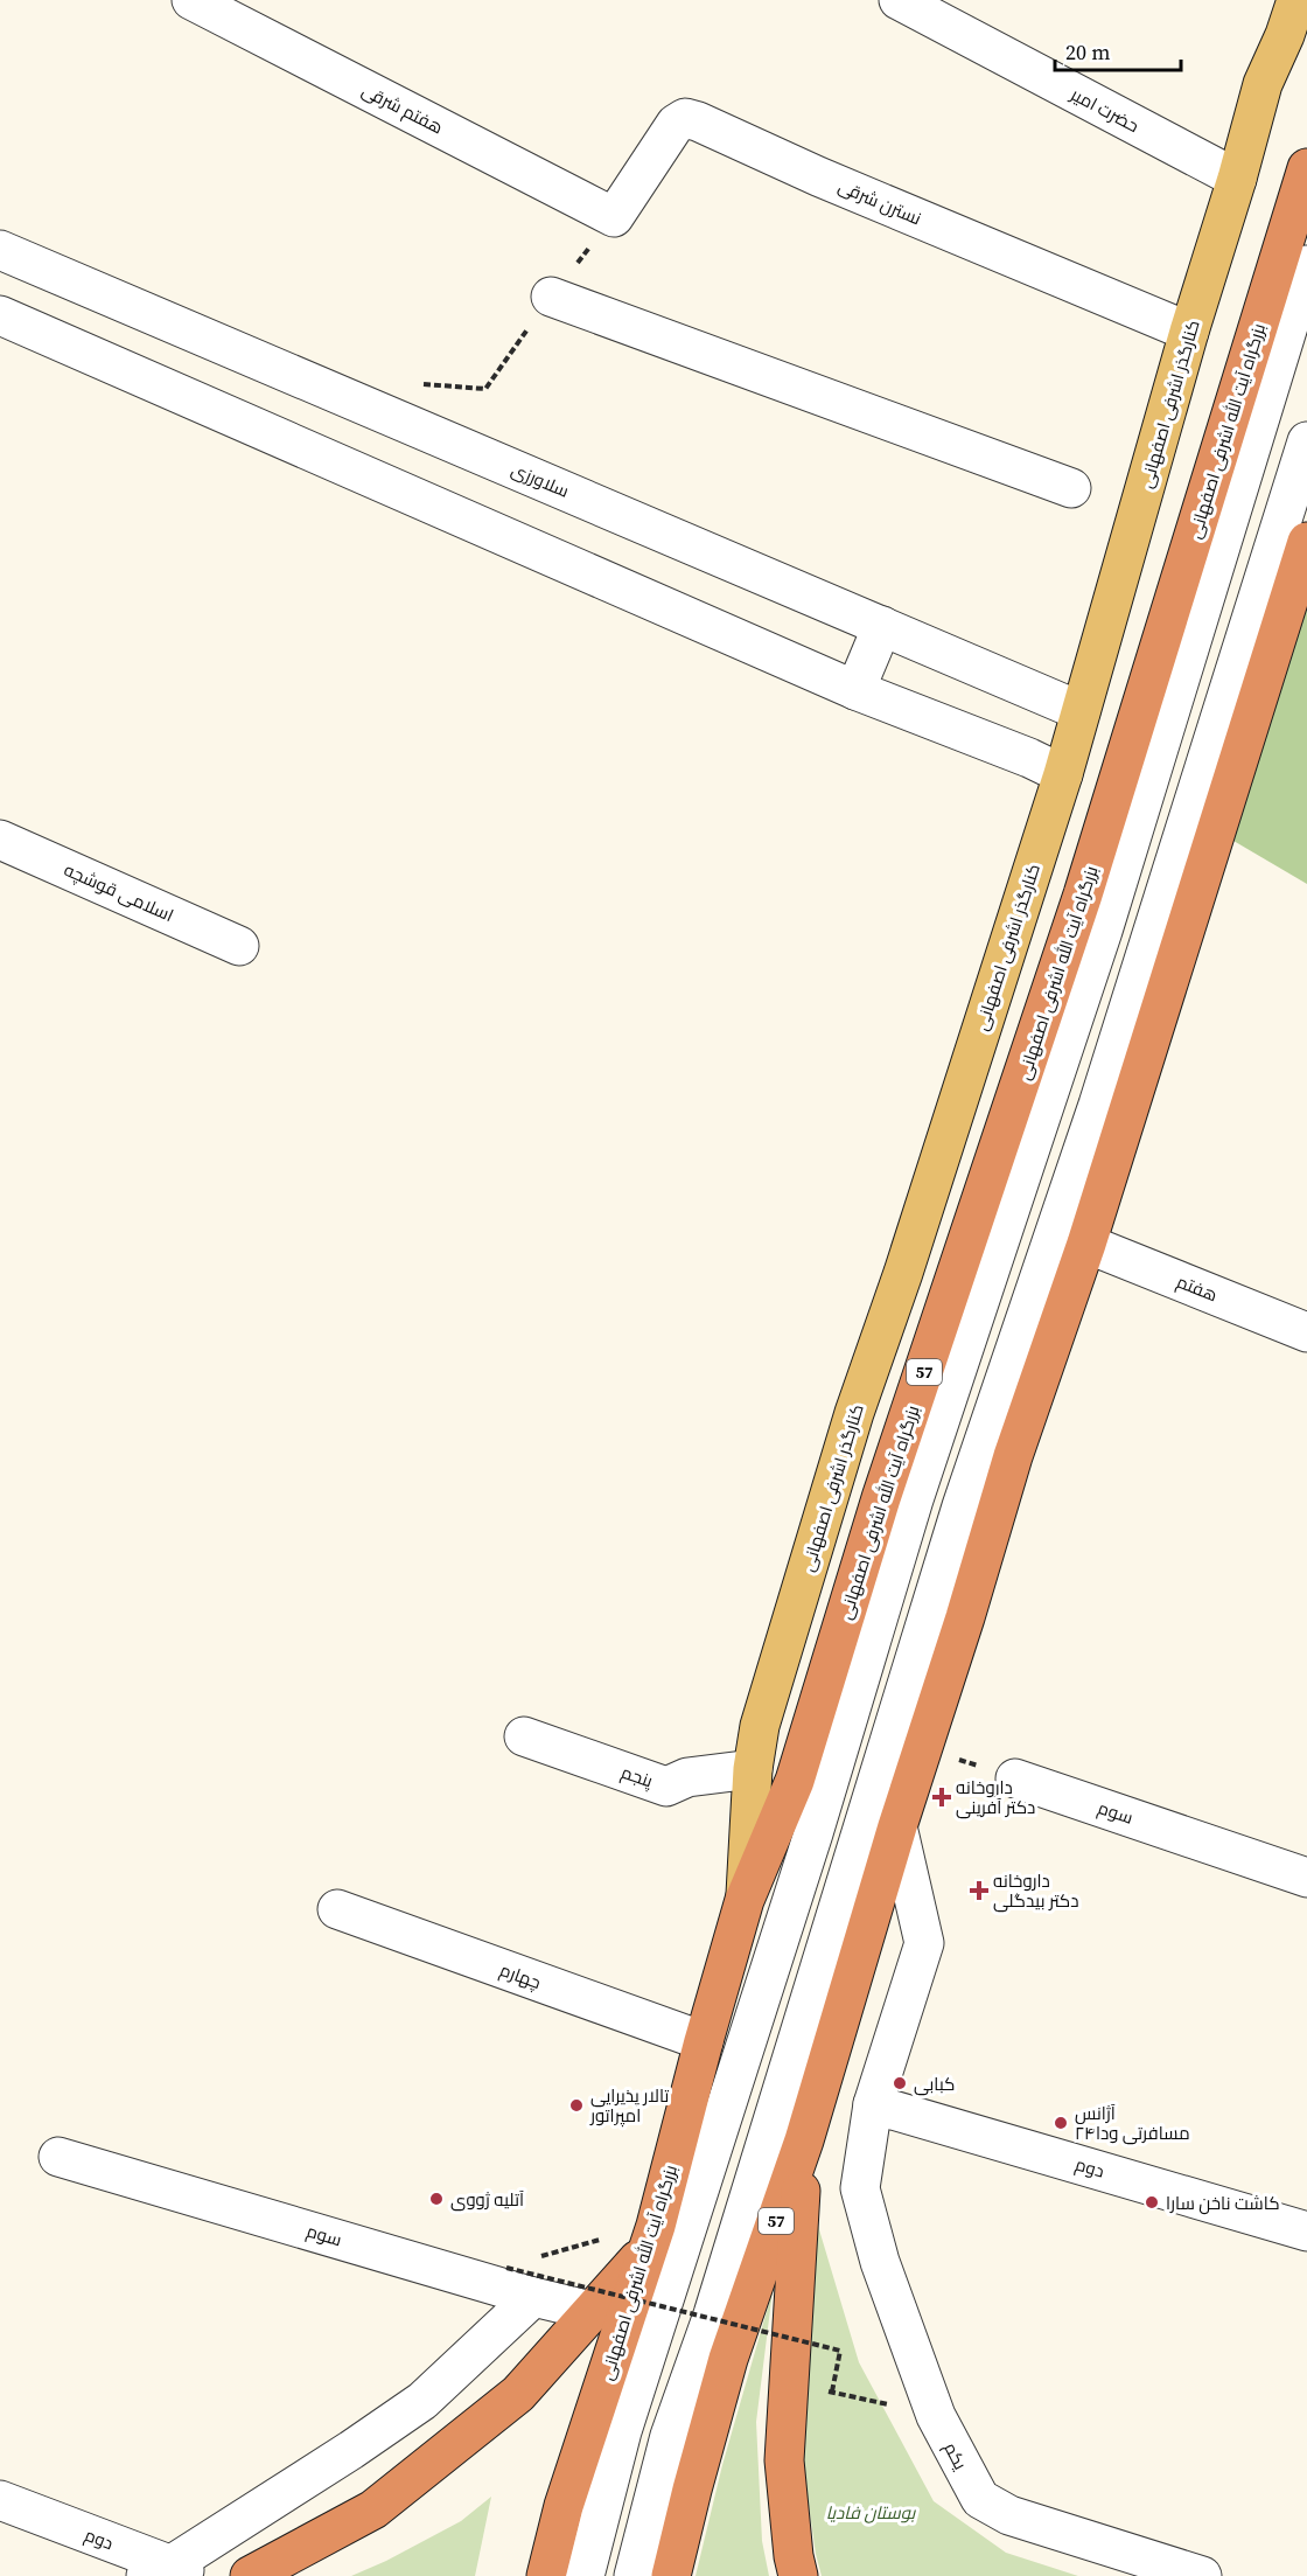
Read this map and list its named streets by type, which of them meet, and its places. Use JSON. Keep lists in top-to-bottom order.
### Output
{
  "streets": {
    "highway": ["بزرگراه آیت الله اشرفی اصفهانی", "57"],
    "main road": ["کنارگذر اشرفی اصفهانی"],
    "street": [
      "هفتم شرقی",
      "حضرت امیر",
      "نسترن شرقی",
      "سلاورزی",
      "اسلامی قوشچه",
      "هفتم",
      "پنجم",
      "سوم",
      "چهارم",
      "دوم",
      "یکم"
    ]
  },
  "crossings": [
    ["هفتم شرقی", "نسترن شرقی"],
    ["حضرت امیر", "کنارگذر اشرفی اصفهانی"],
    ["نسترن شرقی", "کنارگذر اشرفی اصفهانی"],
    ["کنارگذر اشرفی اصفهانی", "بزرگراه آیت الله اشرفی اصفهانی"],
    ["کنارگذر اشرفی اصفهانی", "سلاورزی"],
    ["کنارگذر اشرفی اصفهانی", "پنجم"],
    ["بزرگراه آیت الله اشرفی اصفهانی", "چهارم"],
    ["هفتم", "57"],
    ["دوم", "یکم"]
  ],
  "parks": ["بوستان فادیا"],
  "places": {
    "health": ["داروخانه دکتر آفرینی", "داروخانه دکتر بیدگلی"],
    "other": [
      "کبابی",
      "تالار پذیرایی امپراتور",
      "آژانس مسافرتی ودا۲۴",
      "آتلیه ژووی",
      "کاشت ناخن سارا"
    ]
  },
  "scale_bar": "20 m"
}
